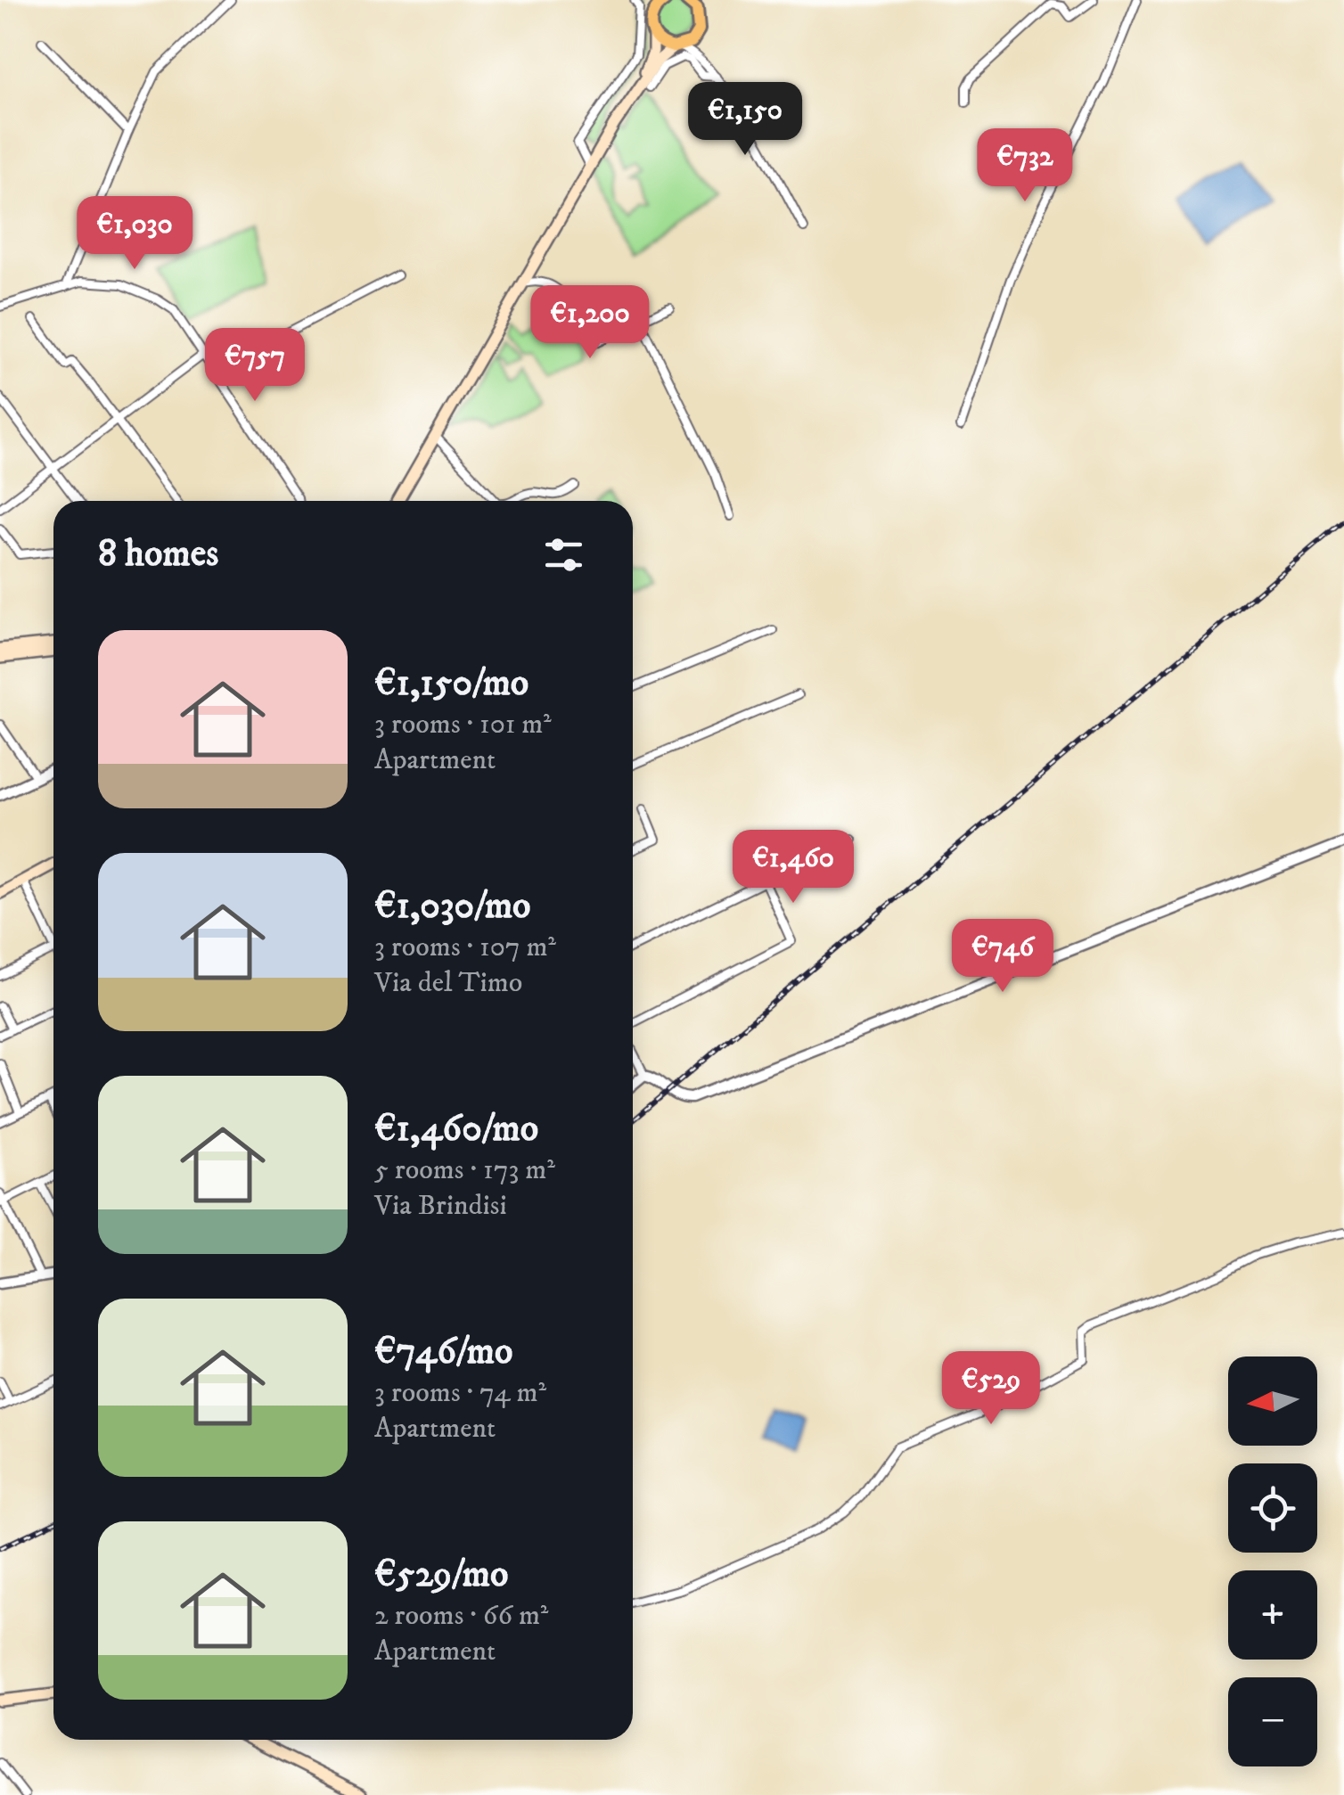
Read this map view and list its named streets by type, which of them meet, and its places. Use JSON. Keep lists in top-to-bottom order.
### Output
{
  "north": "left",
  "page": {
    "price": [
      "€1,150",
      "€732",
      "€1,030",
      "€1,200",
      "€757",
      "€1,460",
      "€746",
      "€529"
    ],
    "heading": "8 homes",
    "list": [
      {
        "name": "€1,150/mo",
        "note": "3 rooms · 101 m² · Apartment"
      },
      {
        "name": "€1,030/mo",
        "note": "3 rooms · 107 m² · Via del Timo"
      },
      {
        "name": "€1,460/mo",
        "note": "5 rooms · 173 m² · Via Brindisi"
      },
      {
        "name": "€746/mo",
        "note": "3 rooms · 74 m² · Apartment"
      },
      {
        "name": "€529/mo",
        "note": "2 rooms · 66 m² · Apartment"
      }
    ],
    "map_buttons": ["+", "−"]
  }
}
